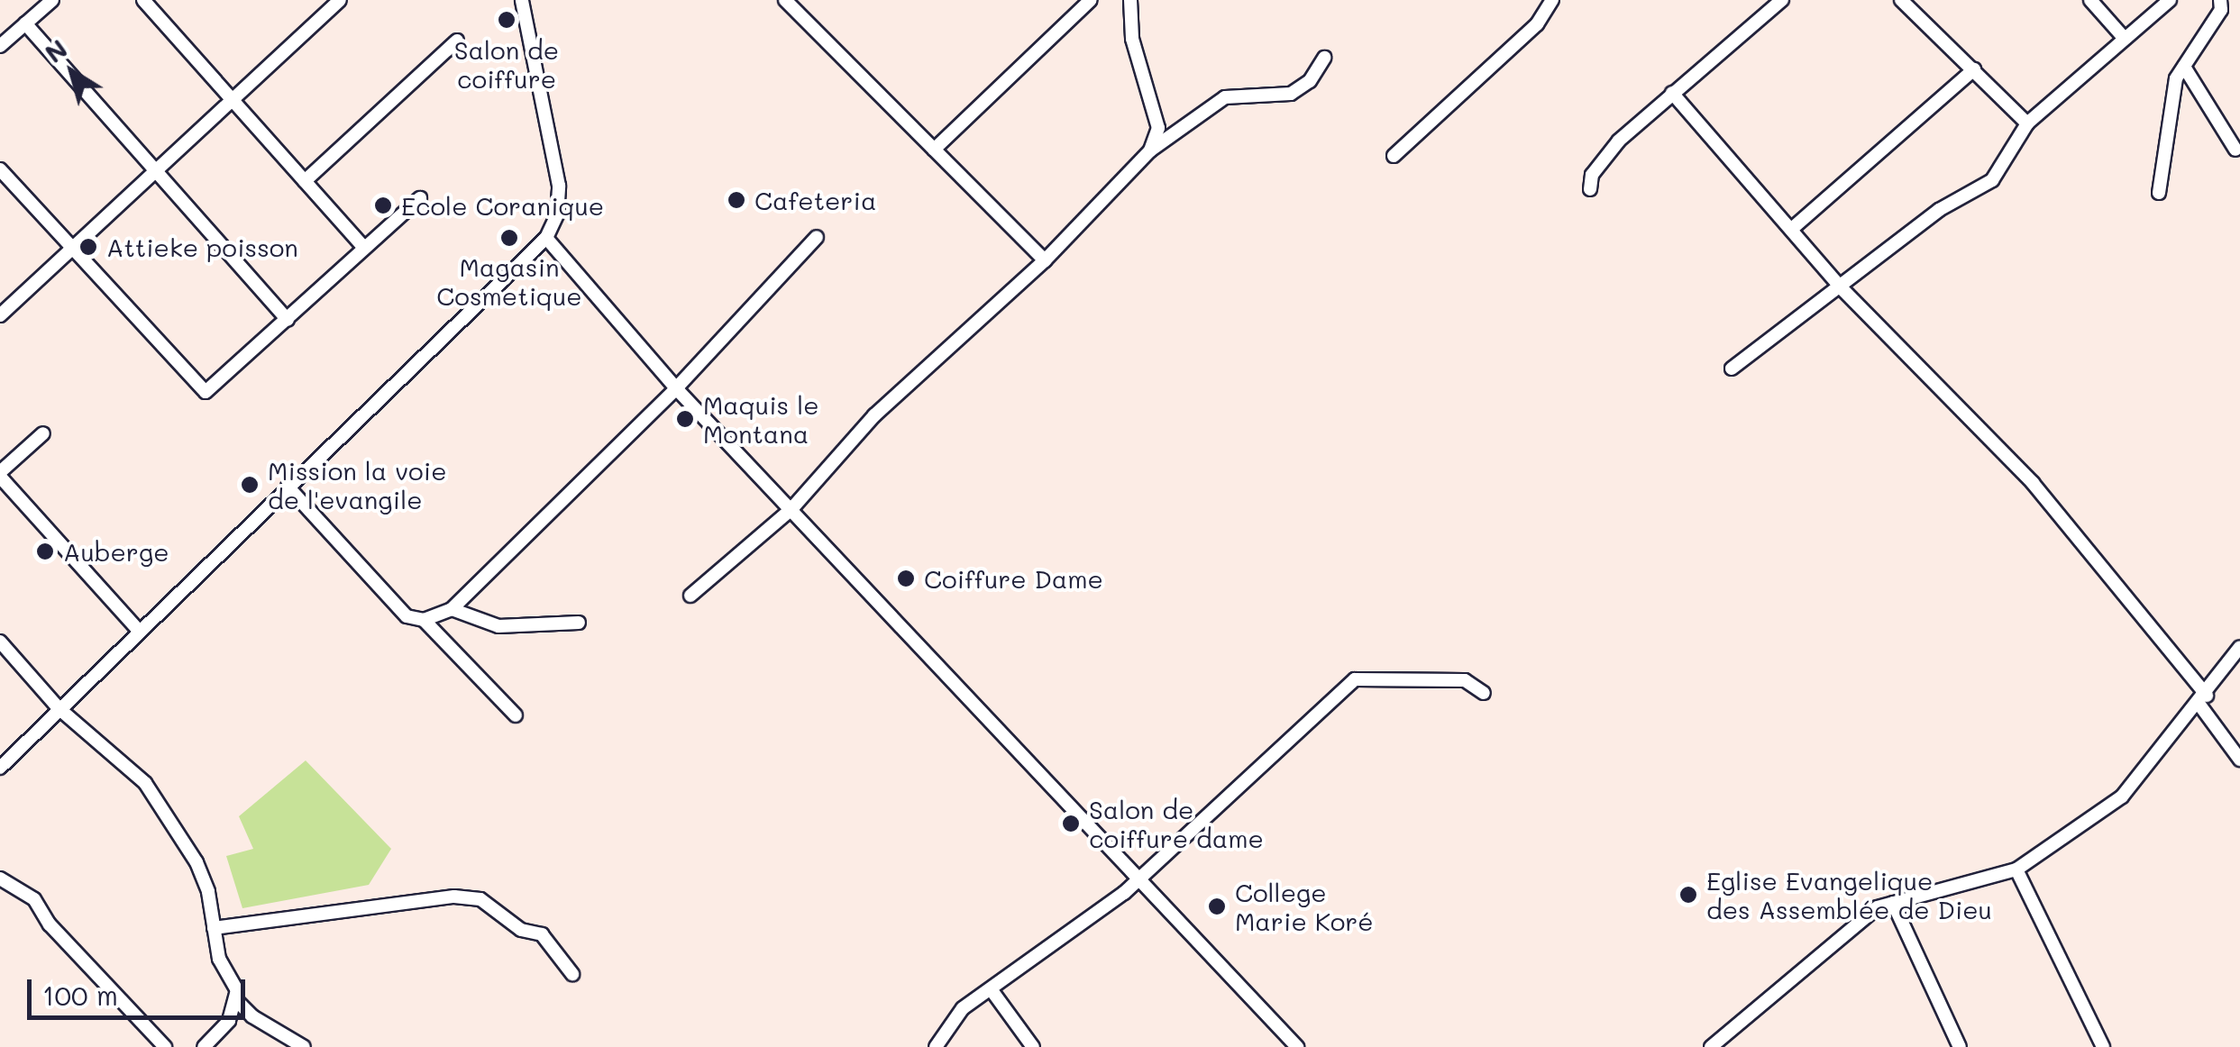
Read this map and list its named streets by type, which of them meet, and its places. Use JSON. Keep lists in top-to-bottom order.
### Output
{
  "places": [
    "Salon de coiffure",
    "Cafeteria",
    "Ecole Coranique",
    "Magasin Cosmetique",
    "Attieke poisson",
    "Maquis le Montana",
    "Mission la voie de l'evangile",
    "Auberge",
    "Coiffure Dame",
    "Salon de coiffure dame",
    "Eglise Evangelique des Assemblée de Dieu",
    "College Marie Koré"
  ],
  "scale_bar": "100 m",
  "north": "top left"
}
